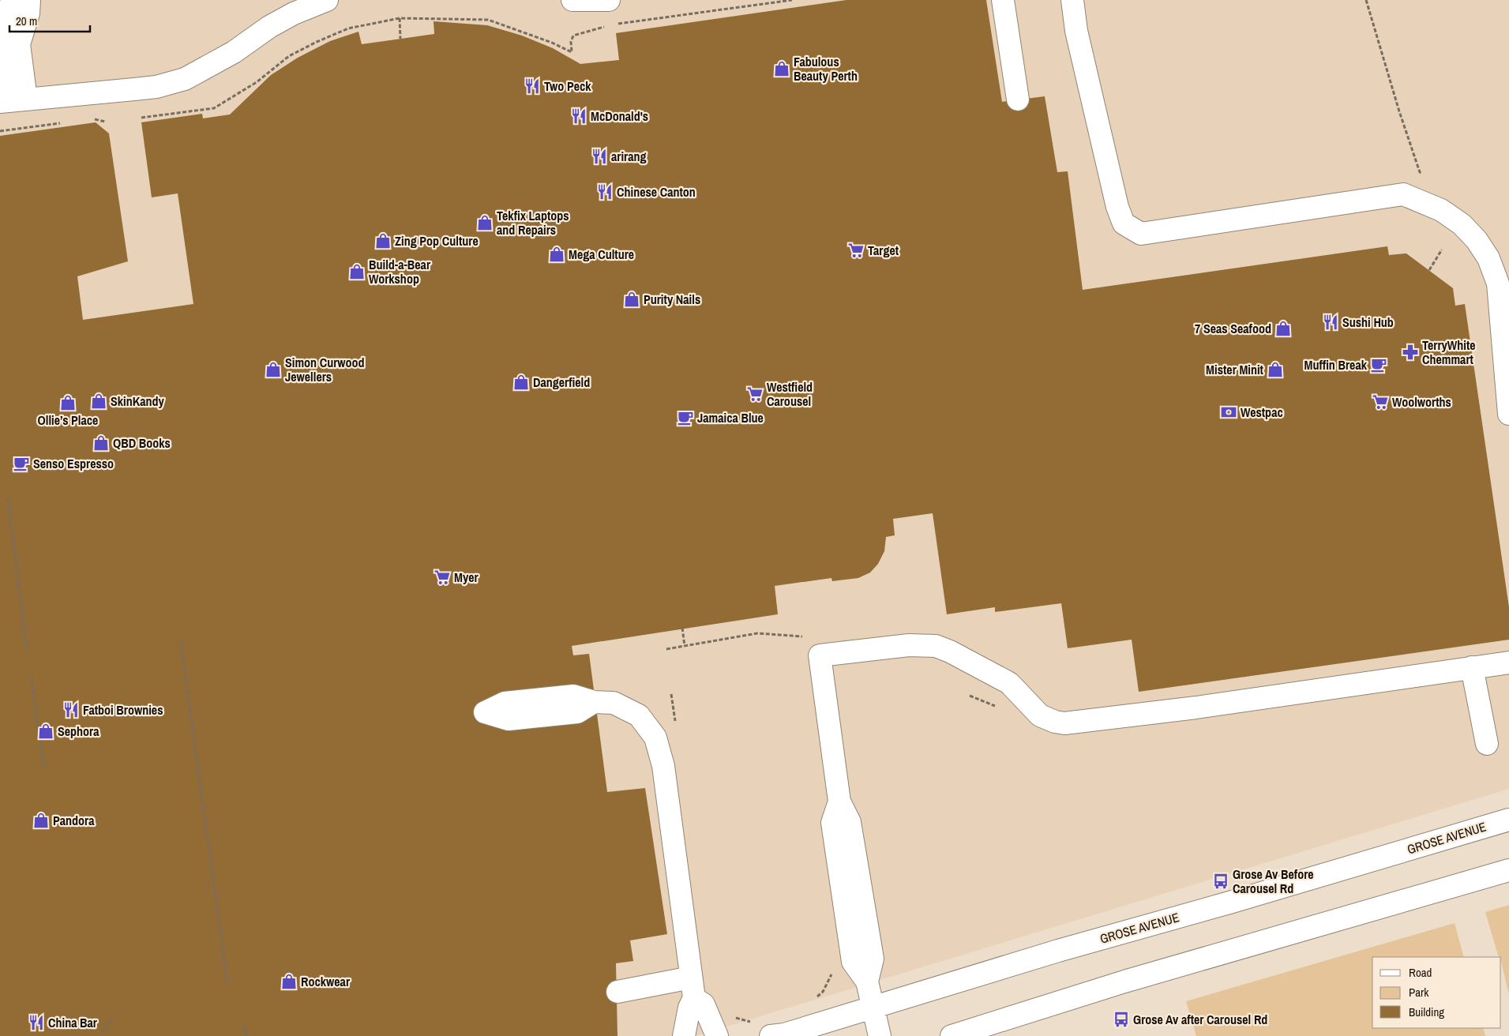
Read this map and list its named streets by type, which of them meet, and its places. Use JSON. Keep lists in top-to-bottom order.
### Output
{
  "streets": {
    "street": ["GROSE AVENUE"]
  },
  "places": {
    "shop": [
      "Fabulous Beauty Perth",
      "Tekfix Laptops and Repairs",
      "Zing Pop Culture",
      "Mega Culture",
      "Build-a-Bear Workshop",
      "Purity Nails",
      "7 Seas Seafood",
      "Simon Curwood Jewellers",
      "Mister Minit",
      "Dangerfield",
      "SkinKandy",
      "Ollie’s Place",
      "QBD Books",
      "Sephora",
      "Pandora",
      "Rockwear"
    ],
    "restaurant": [
      "Two Peck",
      "McDonald's",
      "arirang",
      "Chinese Canton",
      "Sushi Hub",
      "Fatboi Brownies",
      "China Bar"
    ],
    "supermarket": [
      "Target",
      "Westfield Carousel",
      "Woolworths",
      "Myer"
    ],
    "pharmacy": ["TerryWhite Chemmart"],
    "cafe": ["Muffin Break", "Jamaica Blue", "Senso Espresso"],
    "bank": ["Westpac"],
    "bus stop": ["Grose Av Before Carousel Rd", "Grose Av after Carousel Rd"]
  },
  "legend": ["Road", "Park", "Building"],
  "scale_bar": "20 m"
}
